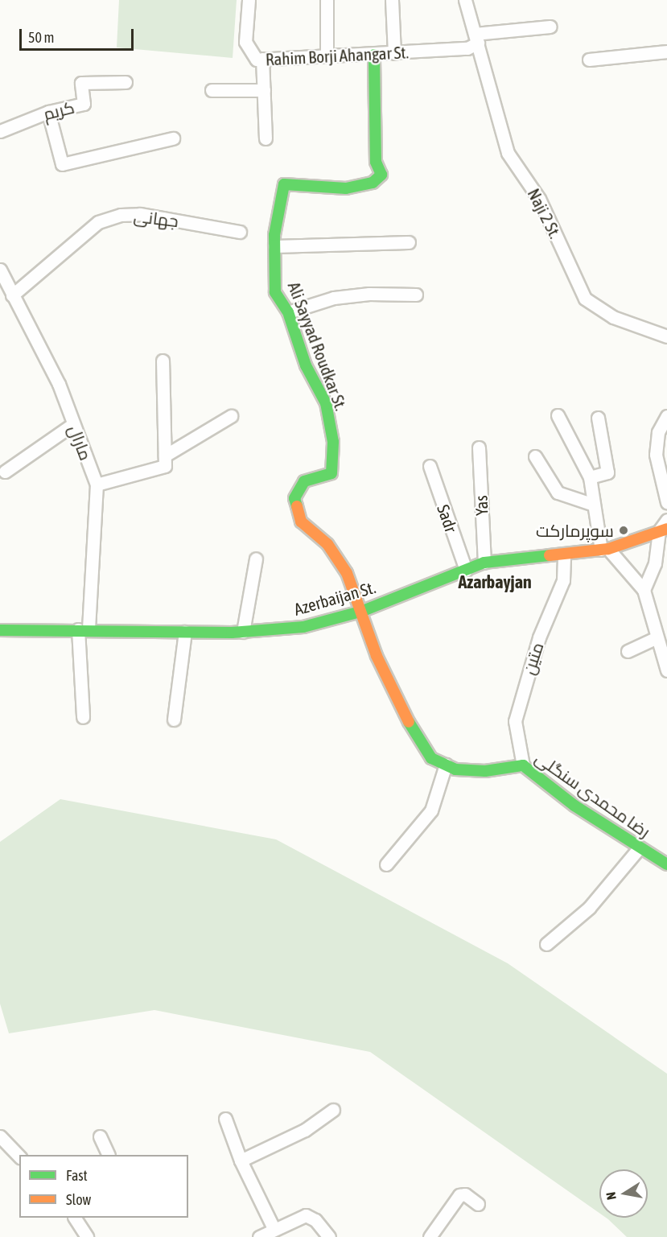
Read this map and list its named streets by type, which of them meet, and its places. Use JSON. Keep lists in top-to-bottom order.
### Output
{
  "streets": {
    "street": [
      "Rahim Borji Ahangar St.",
      "کریم",
      "Naji 2 St.",
      "جهانی",
      "Ali Sayyad Roudkar St.",
      "مارال",
      "Yas",
      "Sadr",
      "Azerbaijan St.",
      "متین",
      "رضا محمدی سنگلی"
    ]
  },
  "crossings": [
    ["Rahim Borji Ahangar St.", "Naji 2 St."],
    ["Rahim Borji Ahangar St.", "Ali Sayyad Roudkar St."],
    ["جهانی", "مارال"],
    ["Ali Sayyad Roudkar St.", "Azerbaijan St."],
    ["Ali Sayyad Roudkar St.", "رضا محمدی سنگلی"],
    ["مارال", "Azerbaijan St."],
    ["Yas", "Azerbaijan St."],
    ["Sadr", "Azerbaijan St."],
    ["Azerbaijan St.", "متین"],
    ["Azerbaijan St.", "رضا محمدی سنگلی"],
    ["متین", "رضا محمدی سنگلی"]
  ],
  "districts": ["Azarbayjan"],
  "places": ["سوپرمارکت"],
  "legend": ["Fast", "Slow"],
  "scale_bar": "50 m",
  "north": "left"
}
